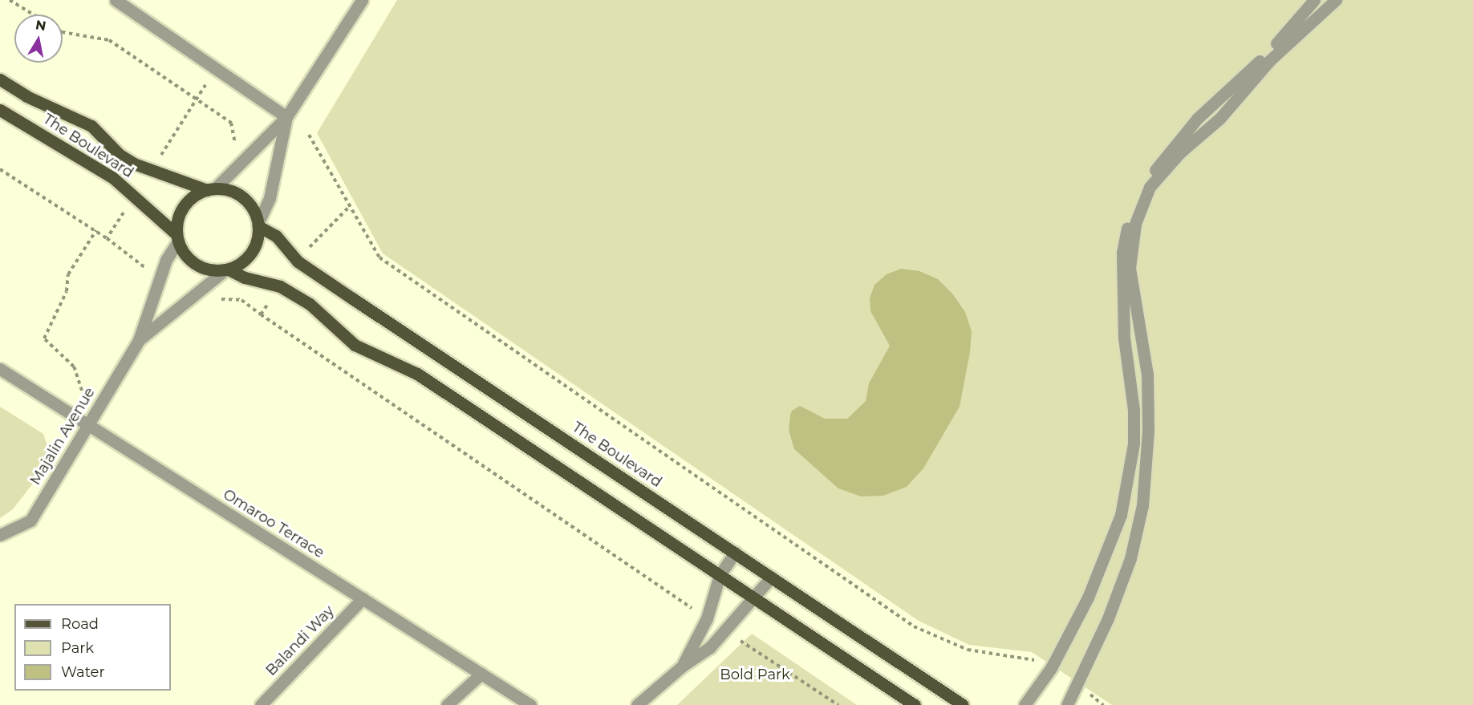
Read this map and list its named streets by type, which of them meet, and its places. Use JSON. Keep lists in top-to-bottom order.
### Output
{
  "streets": {
    "main road": ["The Boulevard"],
    "street": ["Majalin Avenue", "Omaroo Terrace", "Balandi Way"]
  },
  "crossings": [
    ["The Boulevard", "Majalin Avenue"],
    ["Majalin Avenue", "Omaroo Terrace"],
    ["Omaroo Terrace", "Balandi Way"]
  ],
  "parks": ["Bold Park"],
  "legend": ["Road", "Park", "Water"],
  "north": "top"
}
